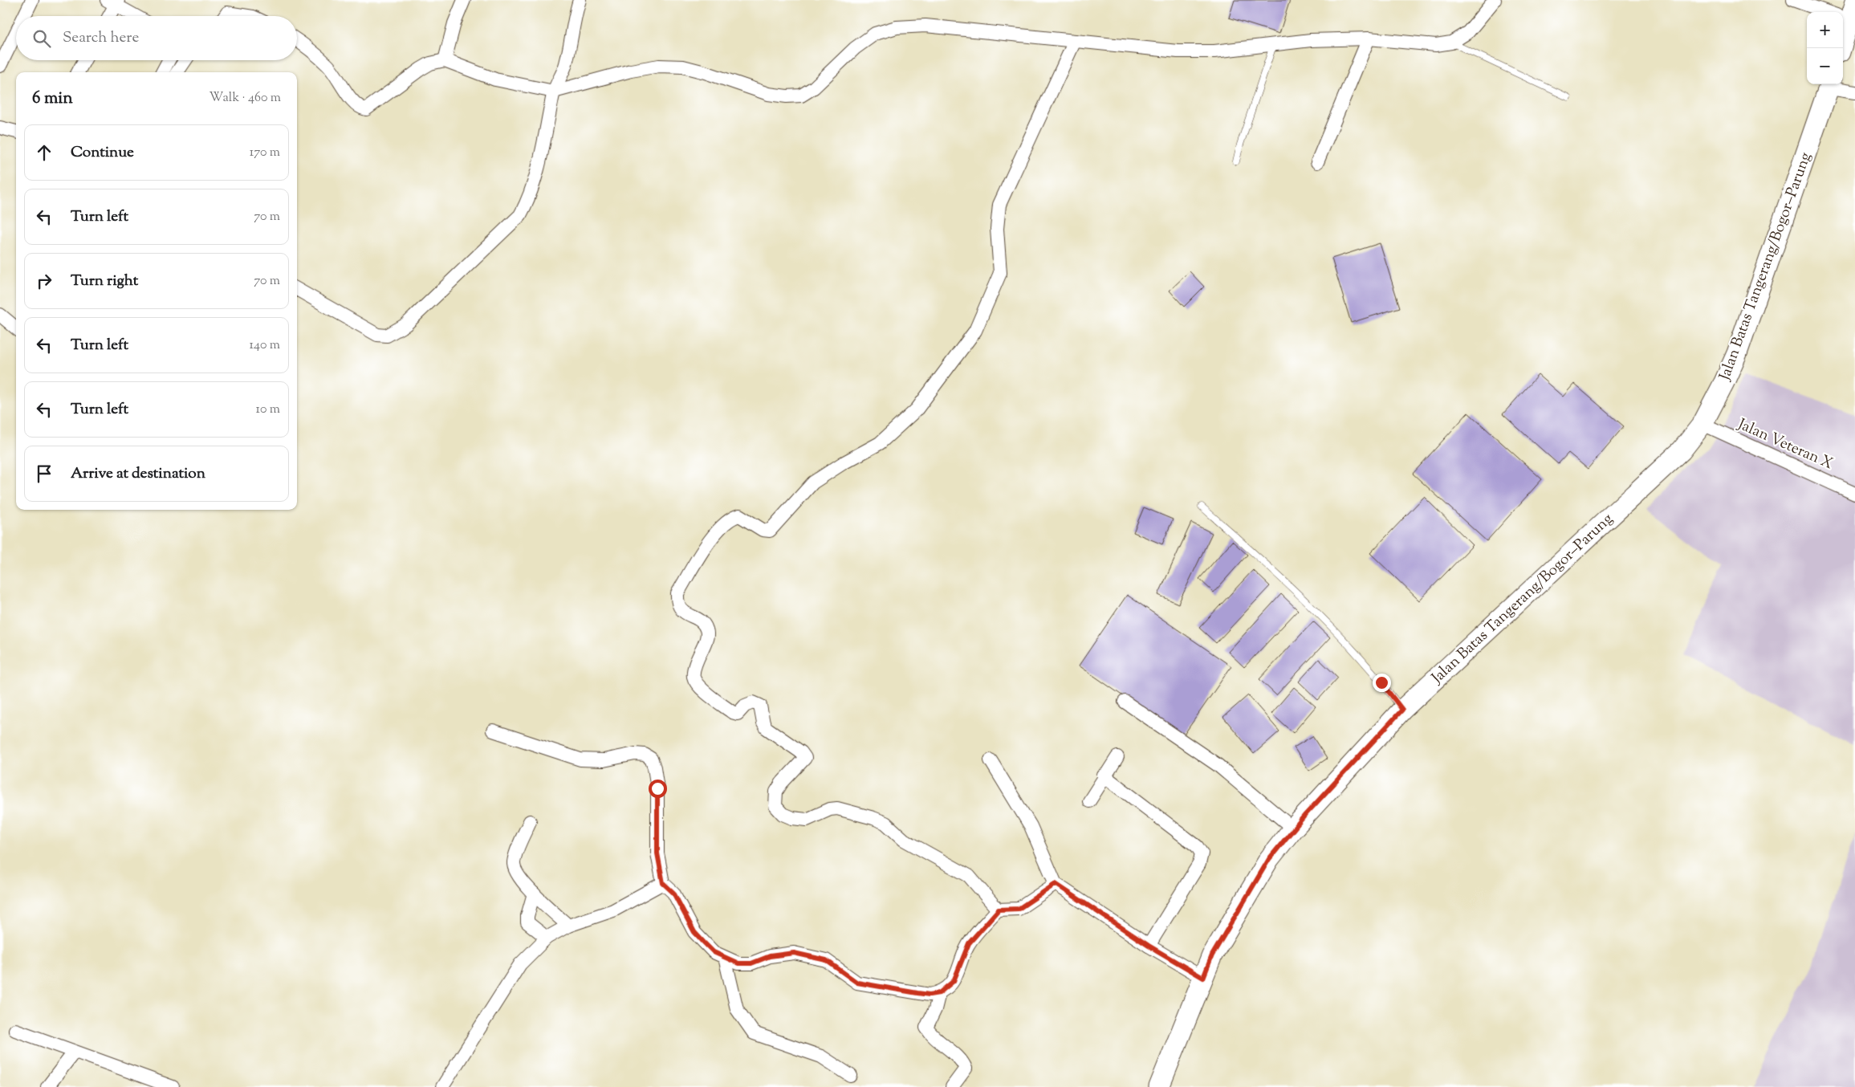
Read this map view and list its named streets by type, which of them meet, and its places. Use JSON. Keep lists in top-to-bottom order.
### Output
{
  "streets": {
    "main road": ["Jalan Batas Tangerang/Bogor–Parung"],
    "street": ["Jalan Veteran X"]
  },
  "crossings": [
    ["Jalan Batas Tangerang/Bogor–Parung", "Jalan Veteran X"]
  ],
  "page": {
    "map_buttons": ["+", "−"],
    "search": "Search here",
    "heading": ["6 min", "Walk · 460 m"],
    "list": [
      ["Continue", "170 m"],
      ["Turn left", "70 m"],
      ["Turn right", "70 m"],
      ["Turn left", "140 m"],
      ["Turn left", "10 m"],
      "Arrive at destination"
    ]
  }
}
